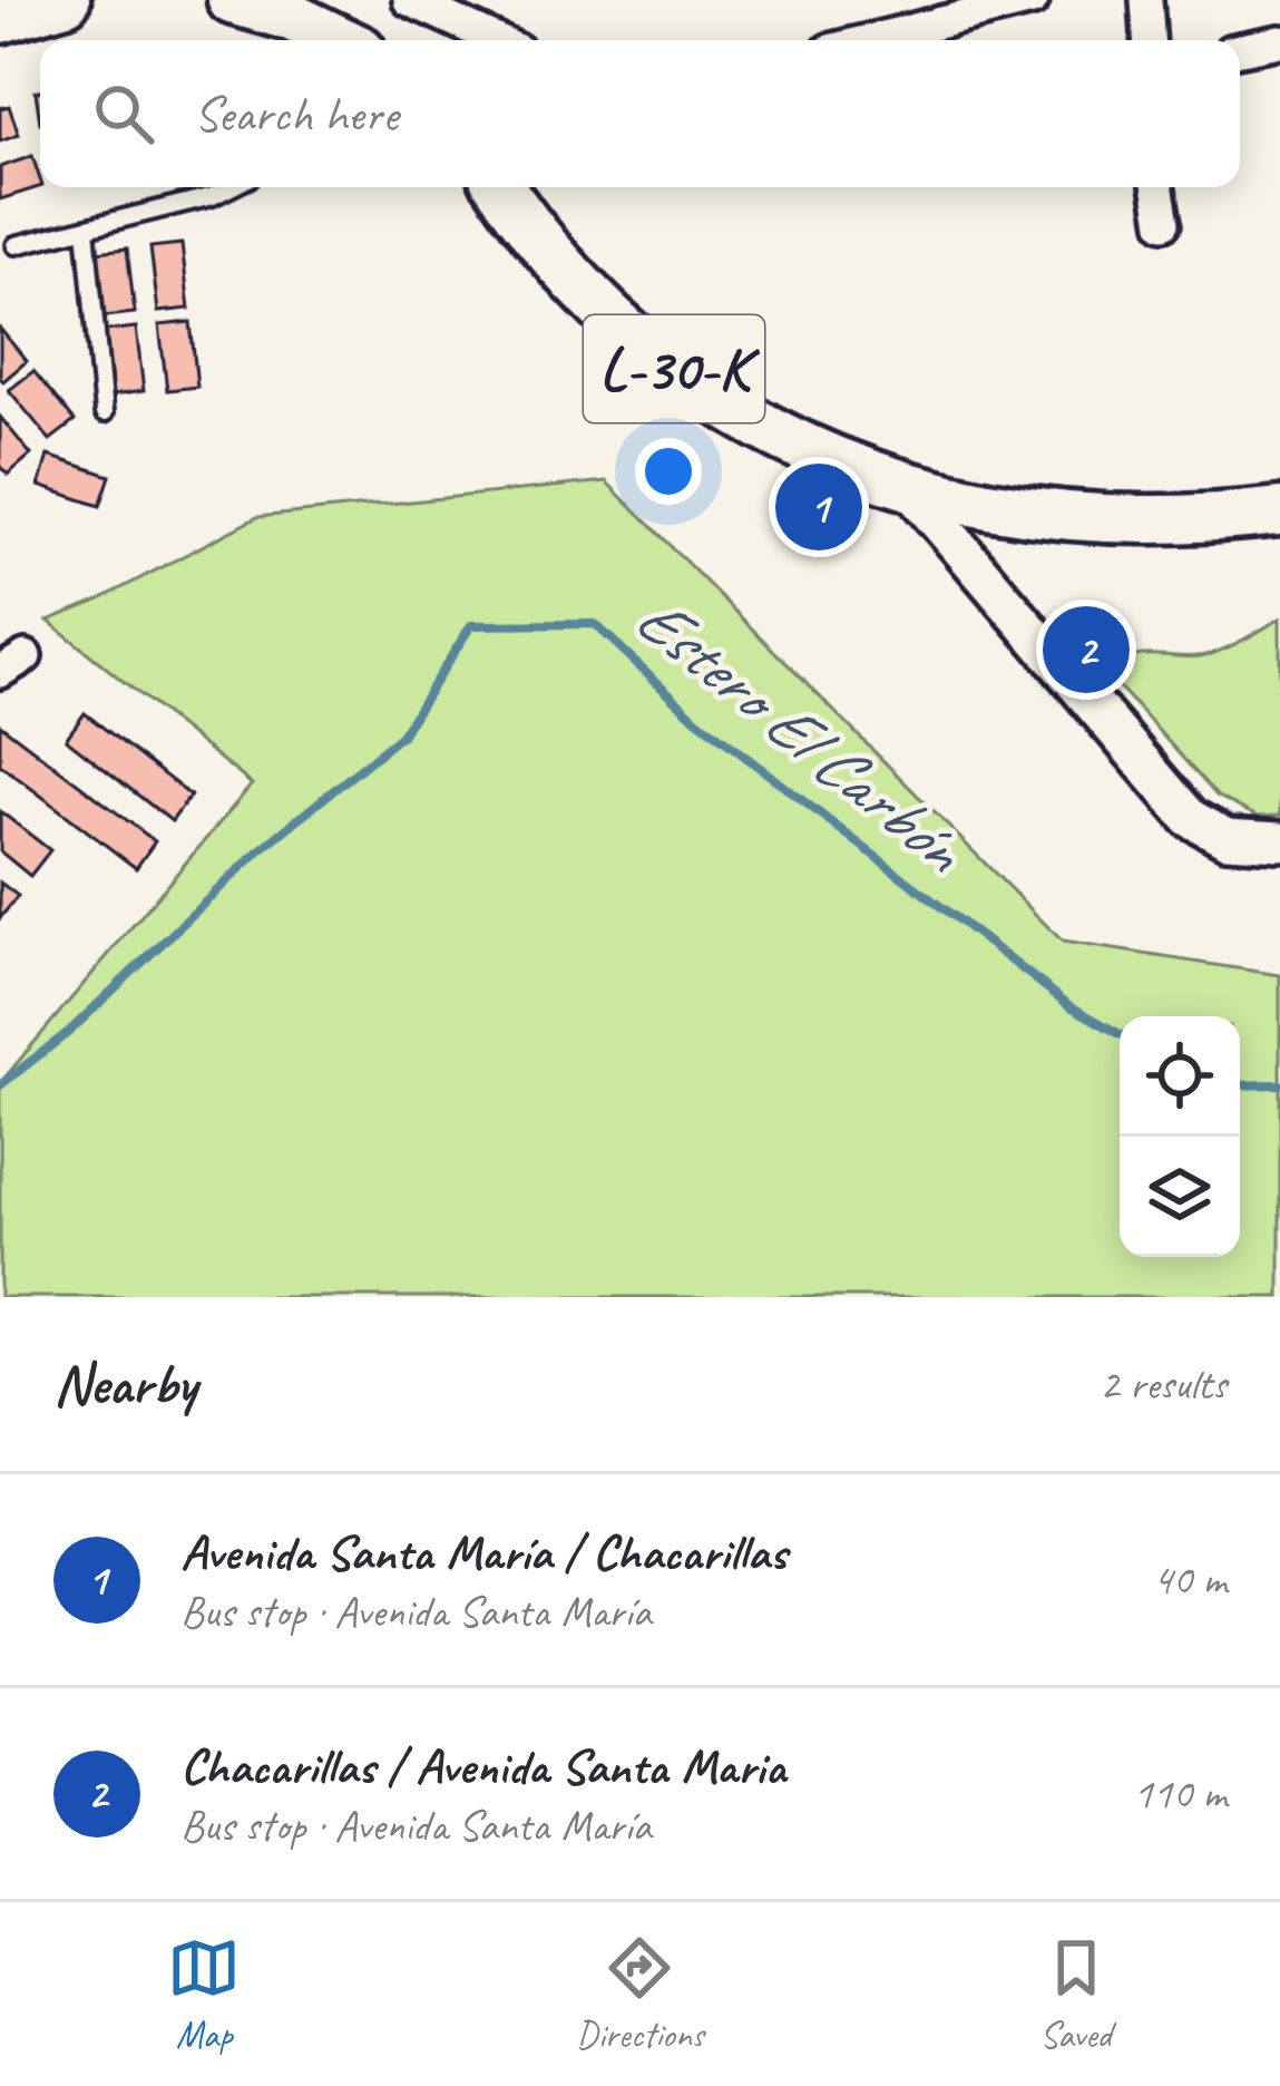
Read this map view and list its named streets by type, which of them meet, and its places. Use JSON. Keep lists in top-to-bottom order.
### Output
{
  "streets": {
    "main road": ["L-30-K"]
  },
  "water": ["Estero El Carbón"],
  "page": {
    "search": "Search here",
    "pins": ["1", "2"],
    "heading": ["Nearby", "2 results"],
    "list": [
      {
        "mark": "1",
        "name": "Avenida Santa María / Chacarillas",
        "note": "Bus stop · Avenida Santa María",
        "value": "40 m"
      },
      {
        "mark": "2",
        "name": "Chacarillas / Avenida Santa Maria",
        "note": "Bus stop · Avenida Santa María",
        "value": "110 m"
      }
    ],
    "nav": ["Map", "Directions", "Saved"]
  }
}
